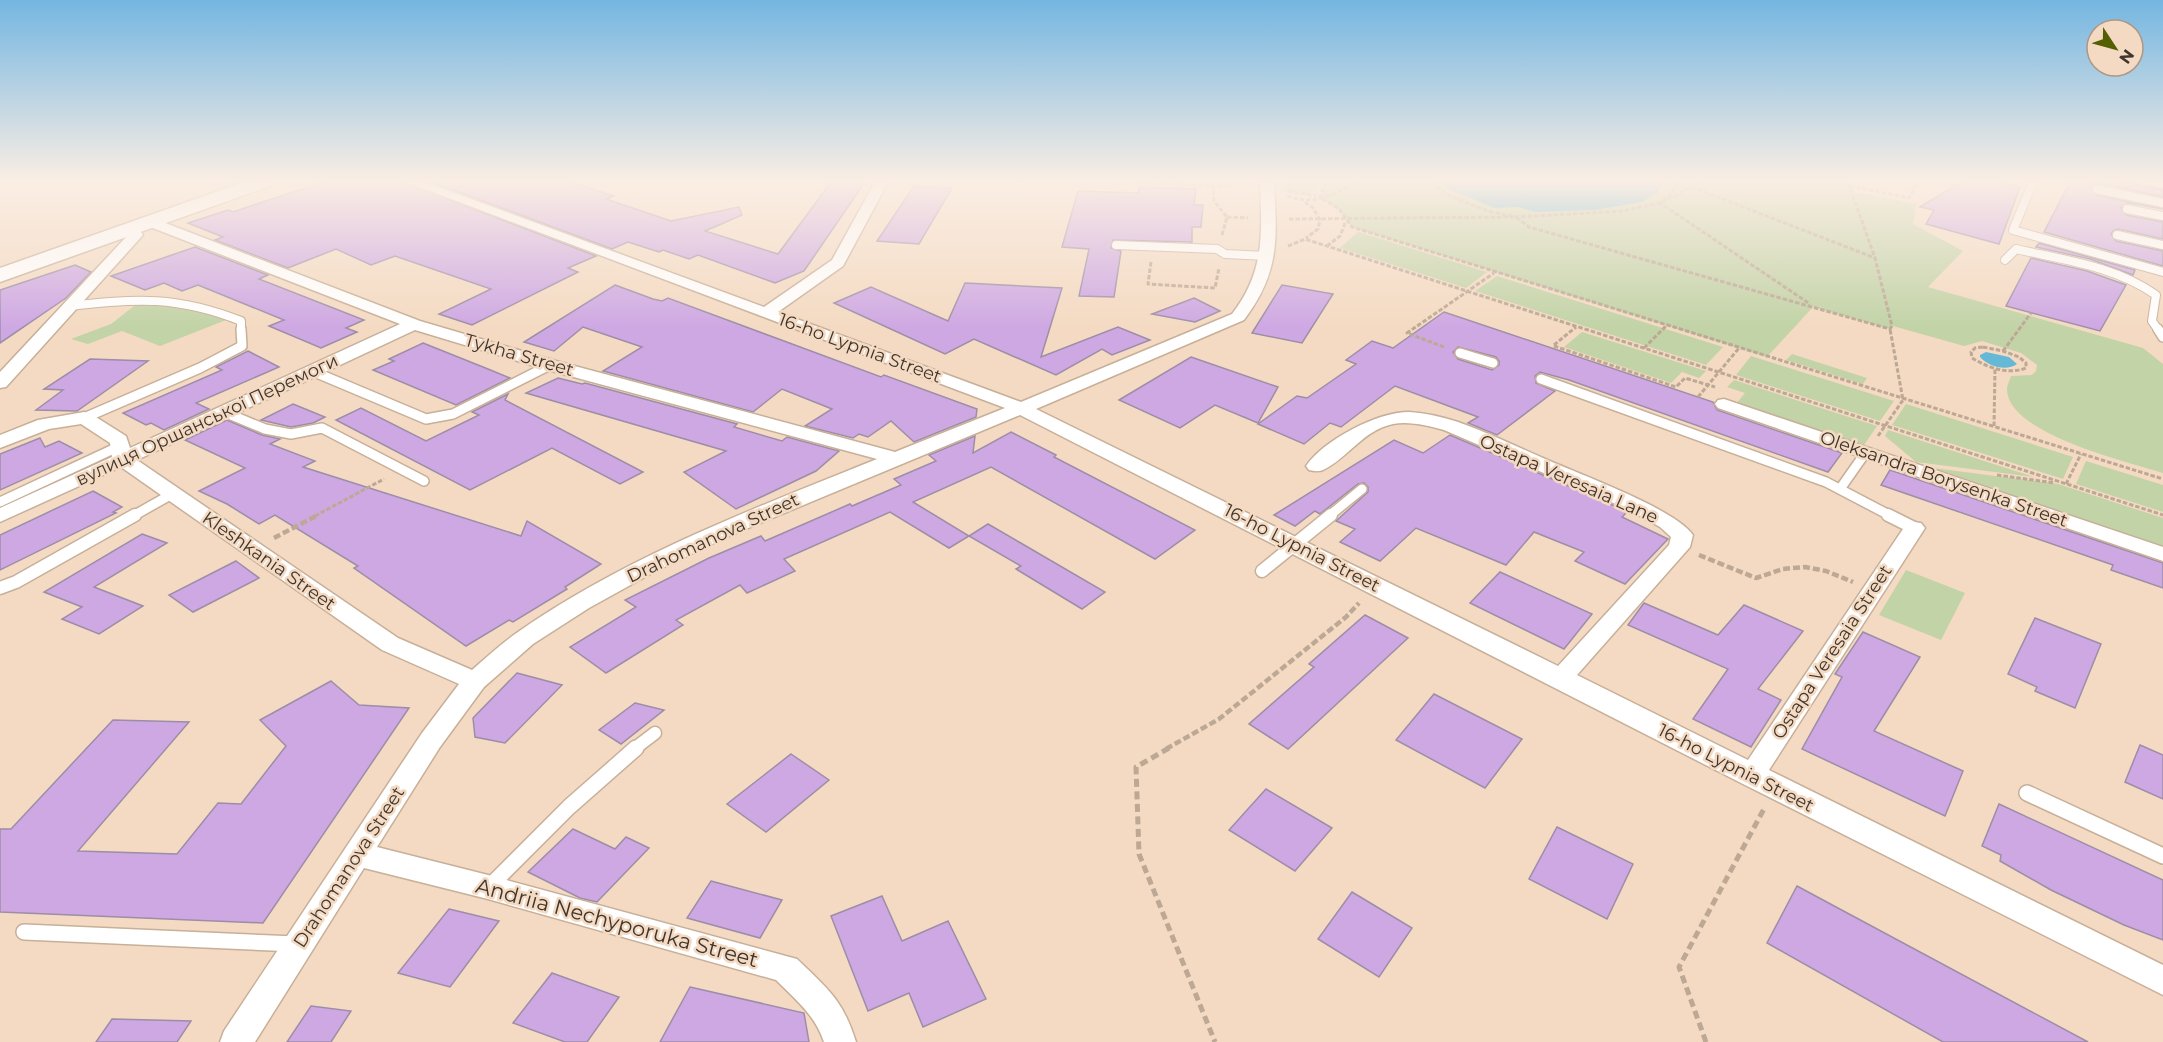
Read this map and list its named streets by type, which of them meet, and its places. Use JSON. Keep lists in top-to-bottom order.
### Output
{
  "streets": {
    "street": [
      "16-ho Lypnia Street",
      "Tykha Street",
      "вулиця Оршанської Перемоги",
      "Ostapa Veresaia Lane",
      "Oleksandra Borysenka Street",
      "Drahomanova Street",
      "Kleshkania Street",
      "Ostapa Veresaia Street",
      "Andriia Nechyporuka Street"
    ]
  },
  "crossings": [
    ["16-ho Lypnia Street", "Drahomanova Street"],
    ["16-ho Lypnia Street", "Ostapa Veresaia Street"],
    ["Tykha Street", "вулиця Оршанської Перемоги"],
    ["Tykha Street", "Drahomanova Street"],
    ["вулиця Оршанської Перемоги", "Kleshkania Street"],
    ["Drahomanova Street", "Kleshkania Street"],
    ["Drahomanova Street", "Andriia Nechyporuka Street"]
  ],
  "north": "bottom right"
}
